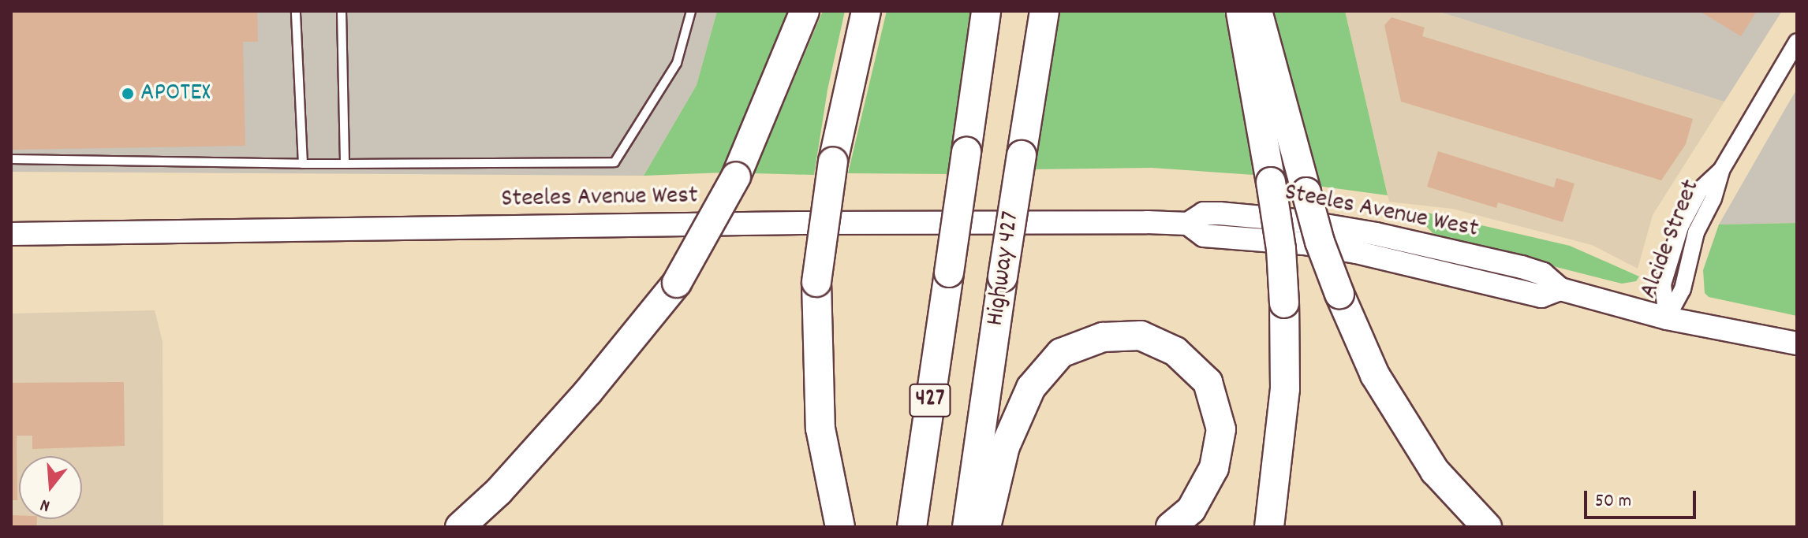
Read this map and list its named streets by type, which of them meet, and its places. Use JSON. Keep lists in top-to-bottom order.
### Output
{
  "streets": {
    "highway": ["Highway 427", "427"],
    "main road": ["Steeles Avenue West"],
    "street": ["Alcide Street"]
  },
  "crossings": [
    ["Steeles Avenue West", "Alcide Street"]
  ],
  "places": ["APOTEX"],
  "scale_bar": "50 m",
  "north": "bottom"
}
